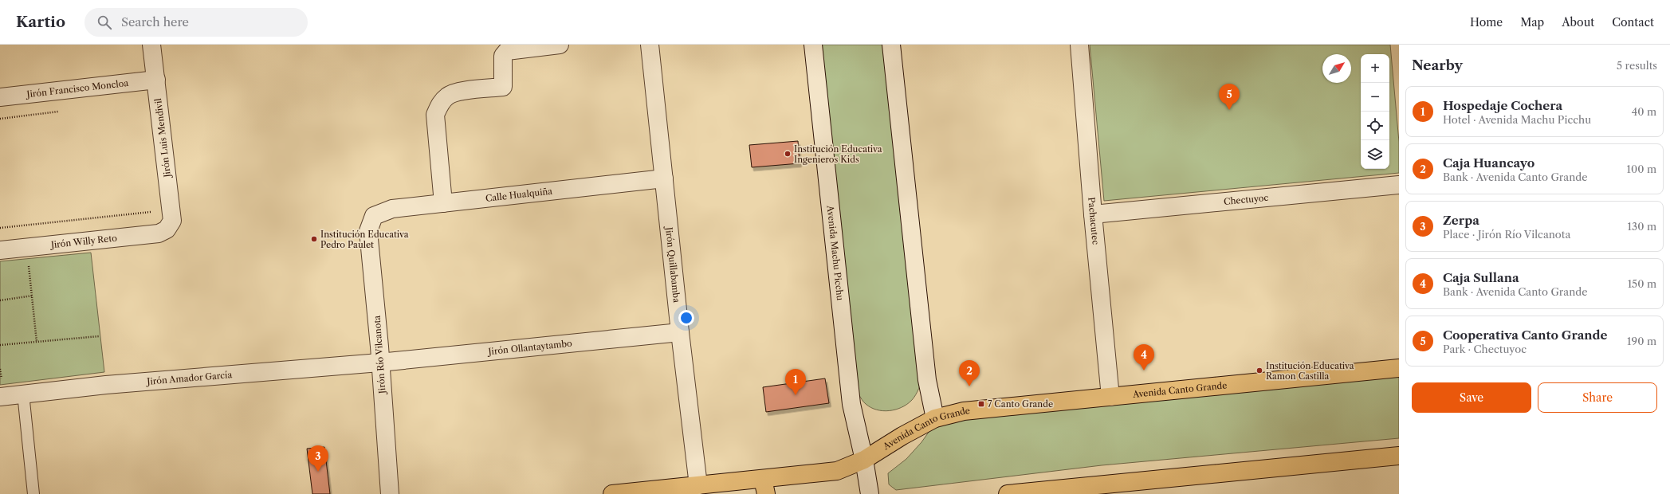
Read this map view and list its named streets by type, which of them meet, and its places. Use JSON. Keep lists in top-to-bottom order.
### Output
{
  "streets": {
    "main road": ["Avenida Canto Grande"],
    "street": [
      "Jirón Francisco Moncloa",
      "Jirón Luis Mendivil",
      "Calle Hualquiña",
      "Chectuyoc",
      "Pachacutec",
      "Jirón Willy Reto",
      "Avenida Machu Picchu",
      "Jirón Quillabamba",
      "Jirón Ollantaytambo",
      "Jirón Río Vilcanota",
      "Jirón Amador García"
    ]
  },
  "crossings": [
    ["Jirón Francisco Moncloa", "Jirón Luis Mendivil"],
    ["Jirón Luis Mendivil", "Jirón Willy Reto"],
    ["Calle Hualquiña", "Jirón Quillabamba"],
    ["Calle Hualquiña", "Jirón Río Vilcanota"],
    ["Chectuyoc", "Pachacutec"],
    ["Pachacutec", "Avenida Canto Grande"],
    ["Avenida Machu Picchu", "Avenida Canto Grande"],
    ["Jirón Quillabamba", "Jirón Ollantaytambo"],
    ["Jirón Quillabamba", "Avenida Canto Grande"],
    ["Jirón Ollantaytambo", "Jirón Río Vilcanota"],
    ["Jirón Ollantaytambo", "Jirón Amador García"],
    ["Jirón Río Vilcanota", "Jirón Amador García"]
  ],
  "places": {
    "other": ["Institución Educativa Ingenieros Kids", "Institución Educativa Pedro Paulet", "Institución Educativa Ramon Castilla"],
    "transit": ["7 Canto Grande"]
  },
  "north": "top right",
  "page": {
    "header": "Kartio",
    "search": "Search here",
    "nav": [
      "Home",
      "Map",
      "About",
      "Contact"
    ],
    "heading": ["Nearby", "5 results"],
    "map_buttons": ["+", "−"],
    "pins": [
      "5",
      "4",
      "2",
      "1",
      "3"
    ],
    "list": [
      {
        "mark": "1",
        "name": "Hospedaje Cochera",
        "note": "Hotel · Avenida Machu Picchu",
        "value": "40 m"
      },
      {
        "mark": "2",
        "name": "Caja Huancayo",
        "note": "Bank · Avenida Canto Grande",
        "value": "100 m"
      },
      {
        "mark": "3",
        "name": "Zerpa",
        "note": "Place · Jirón Río Vilcanota",
        "value": "130 m"
      },
      {
        "mark": "4",
        "name": "Caja Sullana",
        "note": "Bank · Avenida Canto Grande",
        "value": "150 m"
      },
      {
        "mark": "5",
        "name": "Cooperativa Canto Grande",
        "note": "Park · Chectuyoc",
        "value": "190 m"
      }
    ],
    "buttons": ["Save", "Share"]
  }
}
